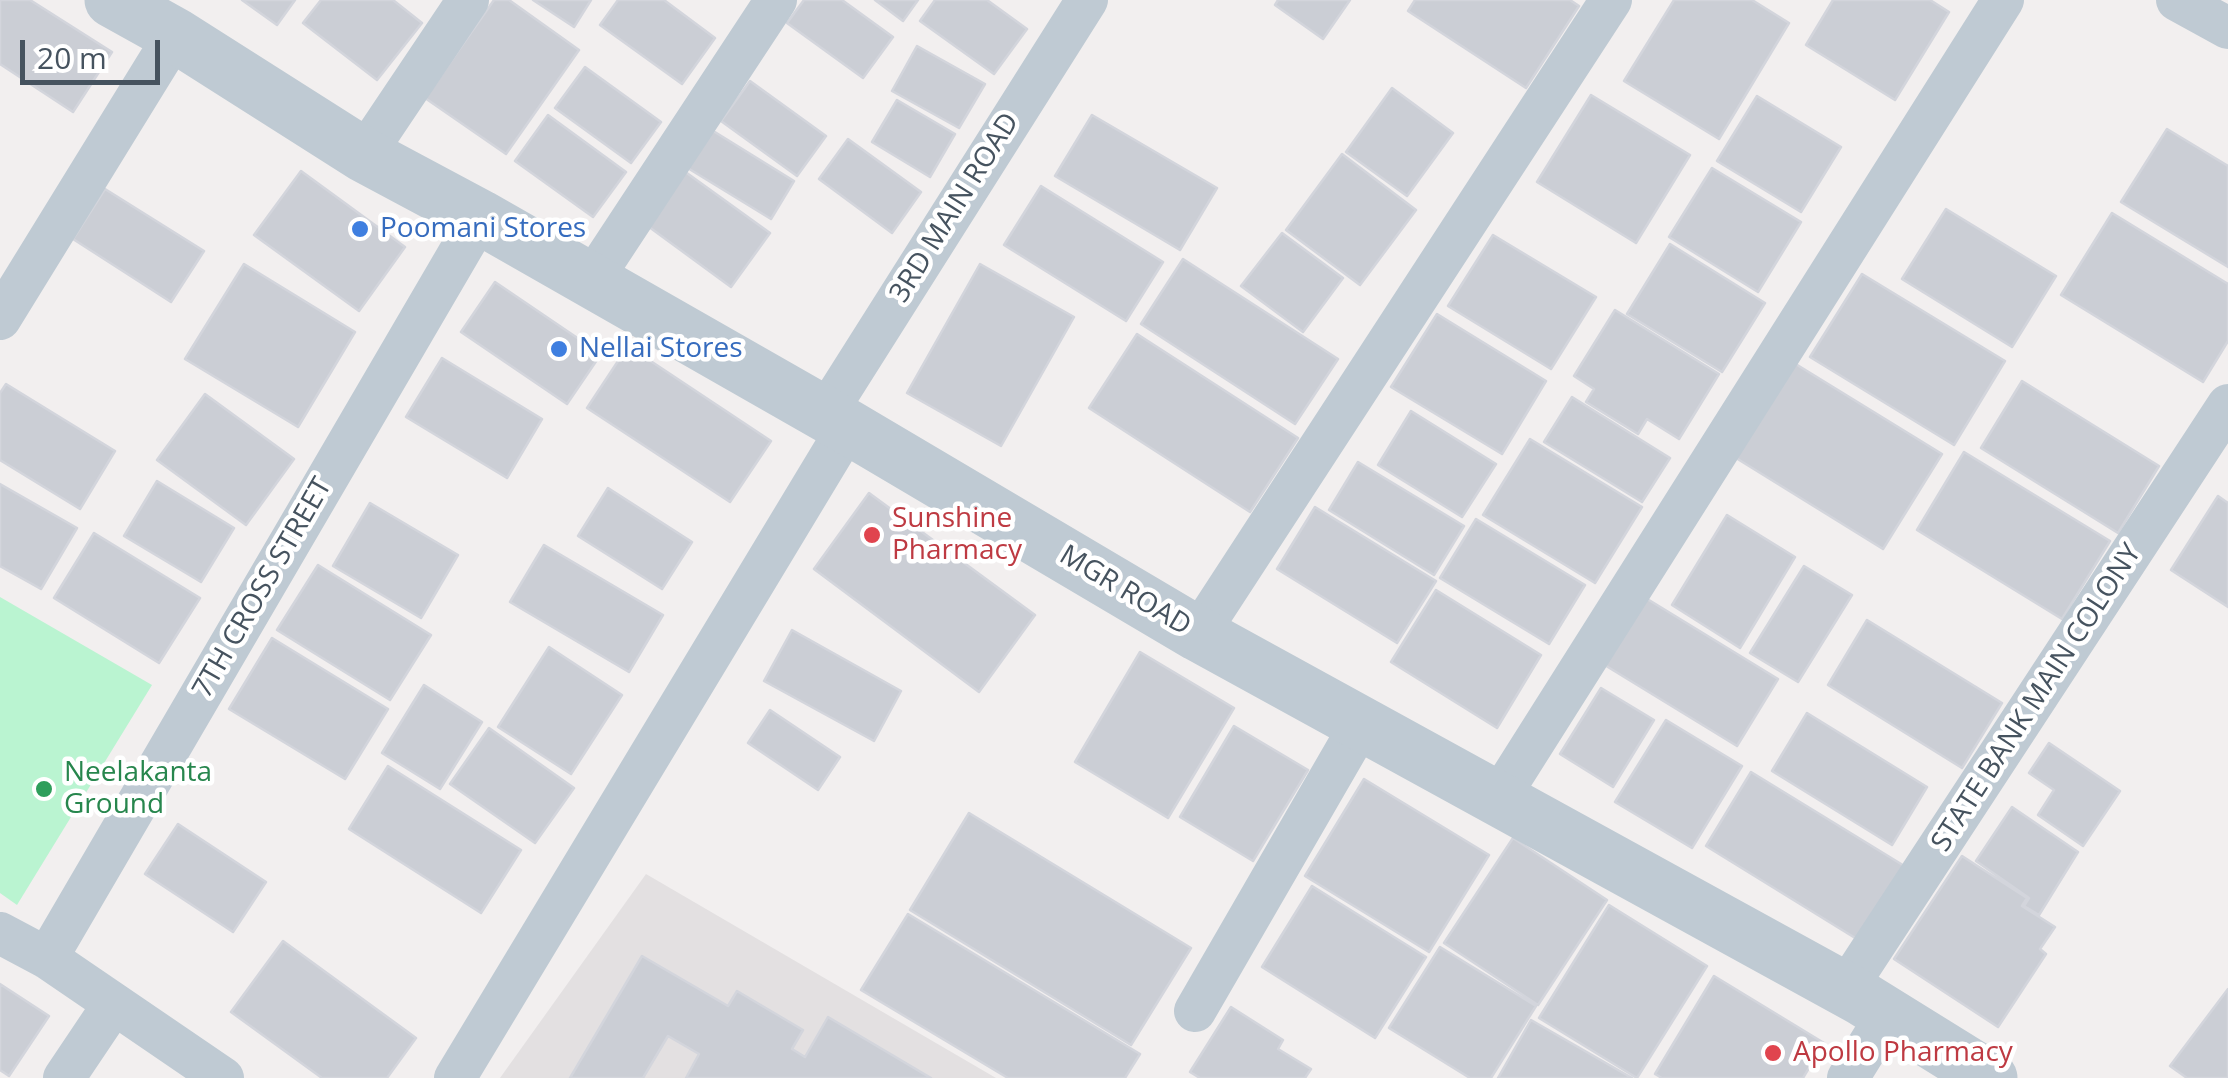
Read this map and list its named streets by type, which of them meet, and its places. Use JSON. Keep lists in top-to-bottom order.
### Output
{
  "streets": {
    "street": [
      "3RD MAIN ROAD",
      "7TH CROSS STREET",
      "MGR ROAD",
      "STATE BANK MAIN COLONY"
    ]
  },
  "crossings": [
    ["3RD MAIN ROAD", "MGR ROAD"],
    ["7TH CROSS STREET", "MGR ROAD"],
    ["MGR ROAD", "STATE BANK MAIN COLONY"]
  ],
  "places": [
    "Poomani Stores",
    "Nellai Stores",
    "Sunshine Pharmacy",
    "Neelakanta Ground",
    "Apollo Pharmacy"
  ],
  "scale_bar": "20 m"
}
